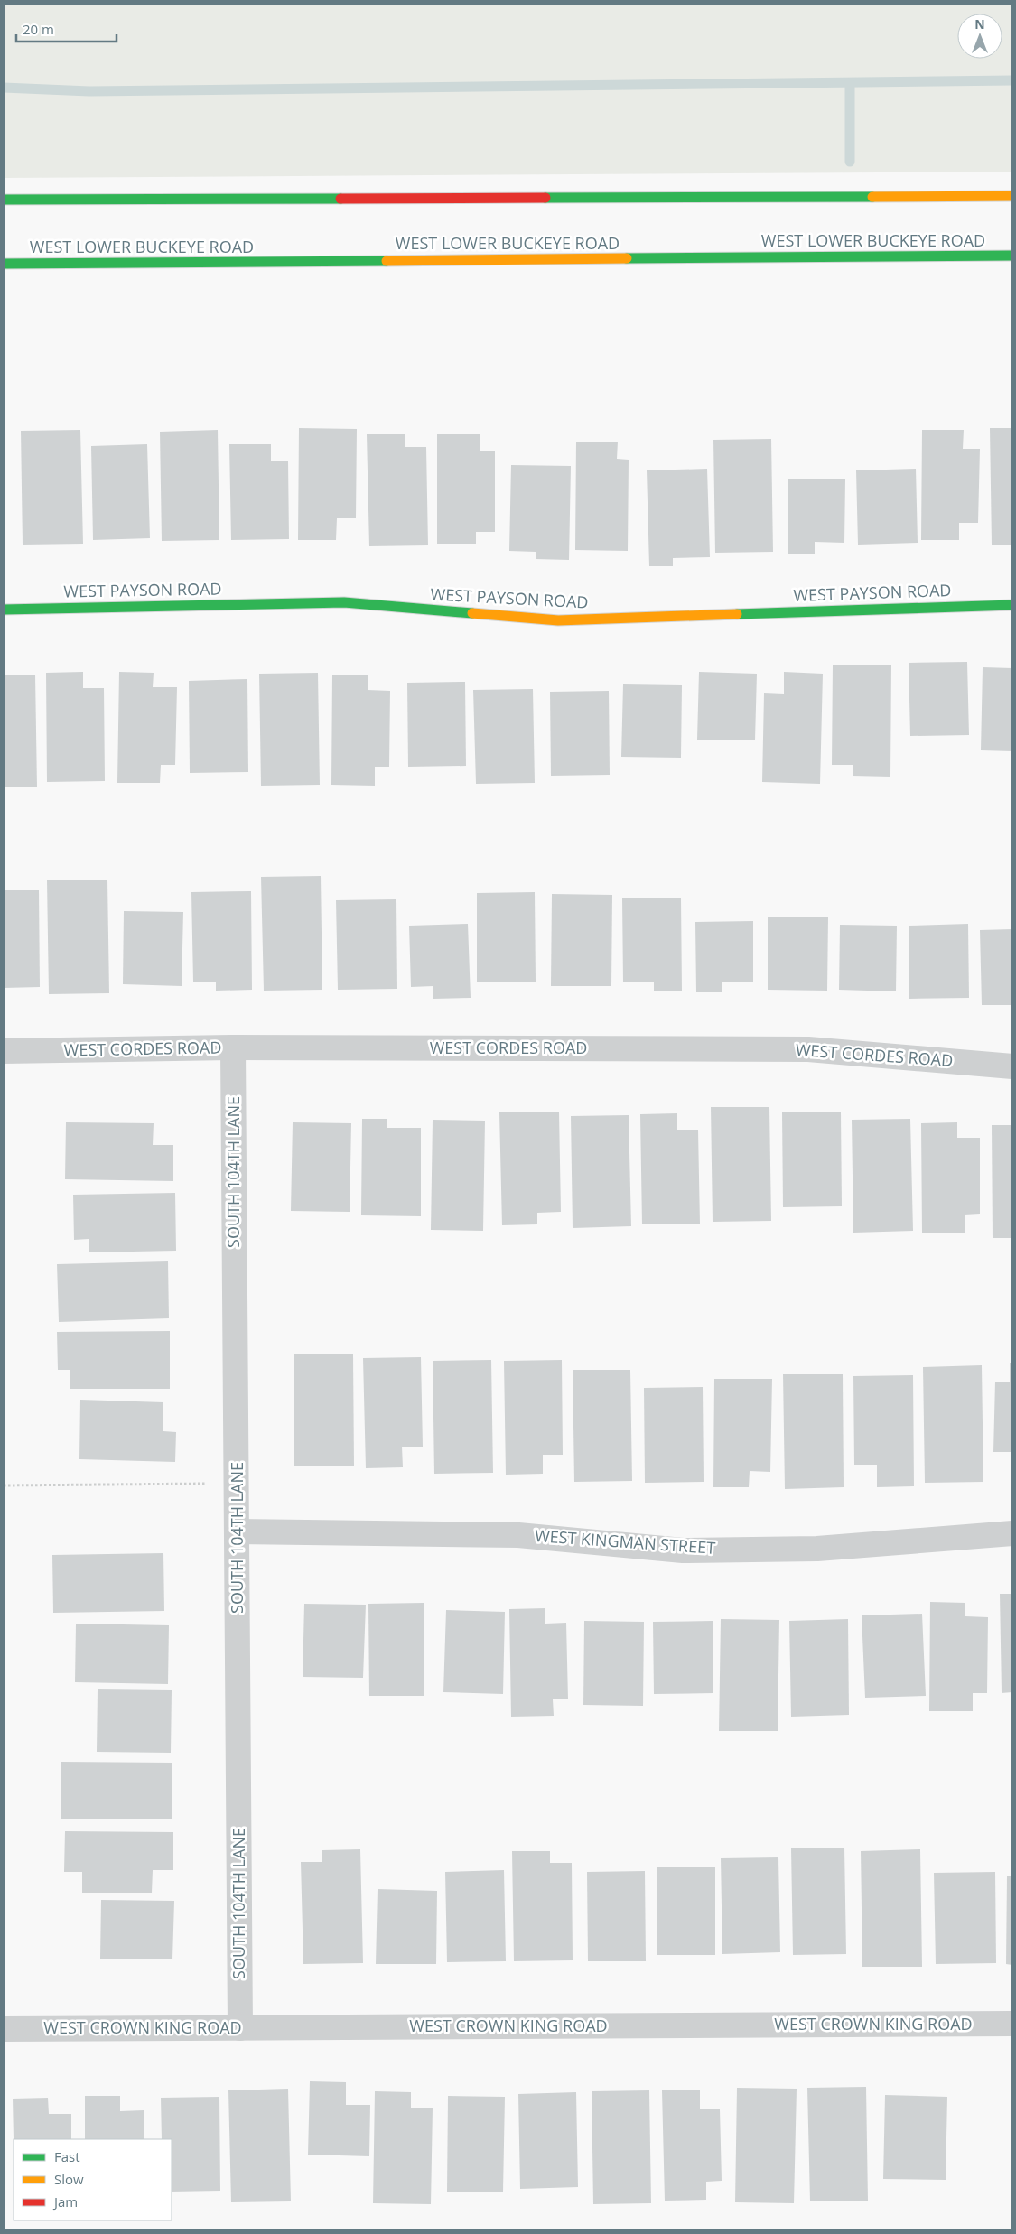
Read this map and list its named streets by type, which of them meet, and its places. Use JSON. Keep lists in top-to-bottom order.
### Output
{
  "streets": {
    "main road": ["WEST LOWER BUCKEYE ROAD", "WEST PAYSON ROAD"],
    "street": [
      "WEST CORDES ROAD",
      "SOUTH 104TH LANE",
      "WEST KINGMAN STREET",
      "WEST CROWN KING ROAD"
    ]
  },
  "crossings": [
    ["WEST CORDES ROAD", "SOUTH 104TH LANE"],
    ["SOUTH 104TH LANE", "WEST KINGMAN STREET"],
    ["SOUTH 104TH LANE", "WEST CROWN KING ROAD"]
  ],
  "legend": ["Fast", "Slow", "Jam"],
  "scale_bar": "20 m",
  "north": "top"
}
